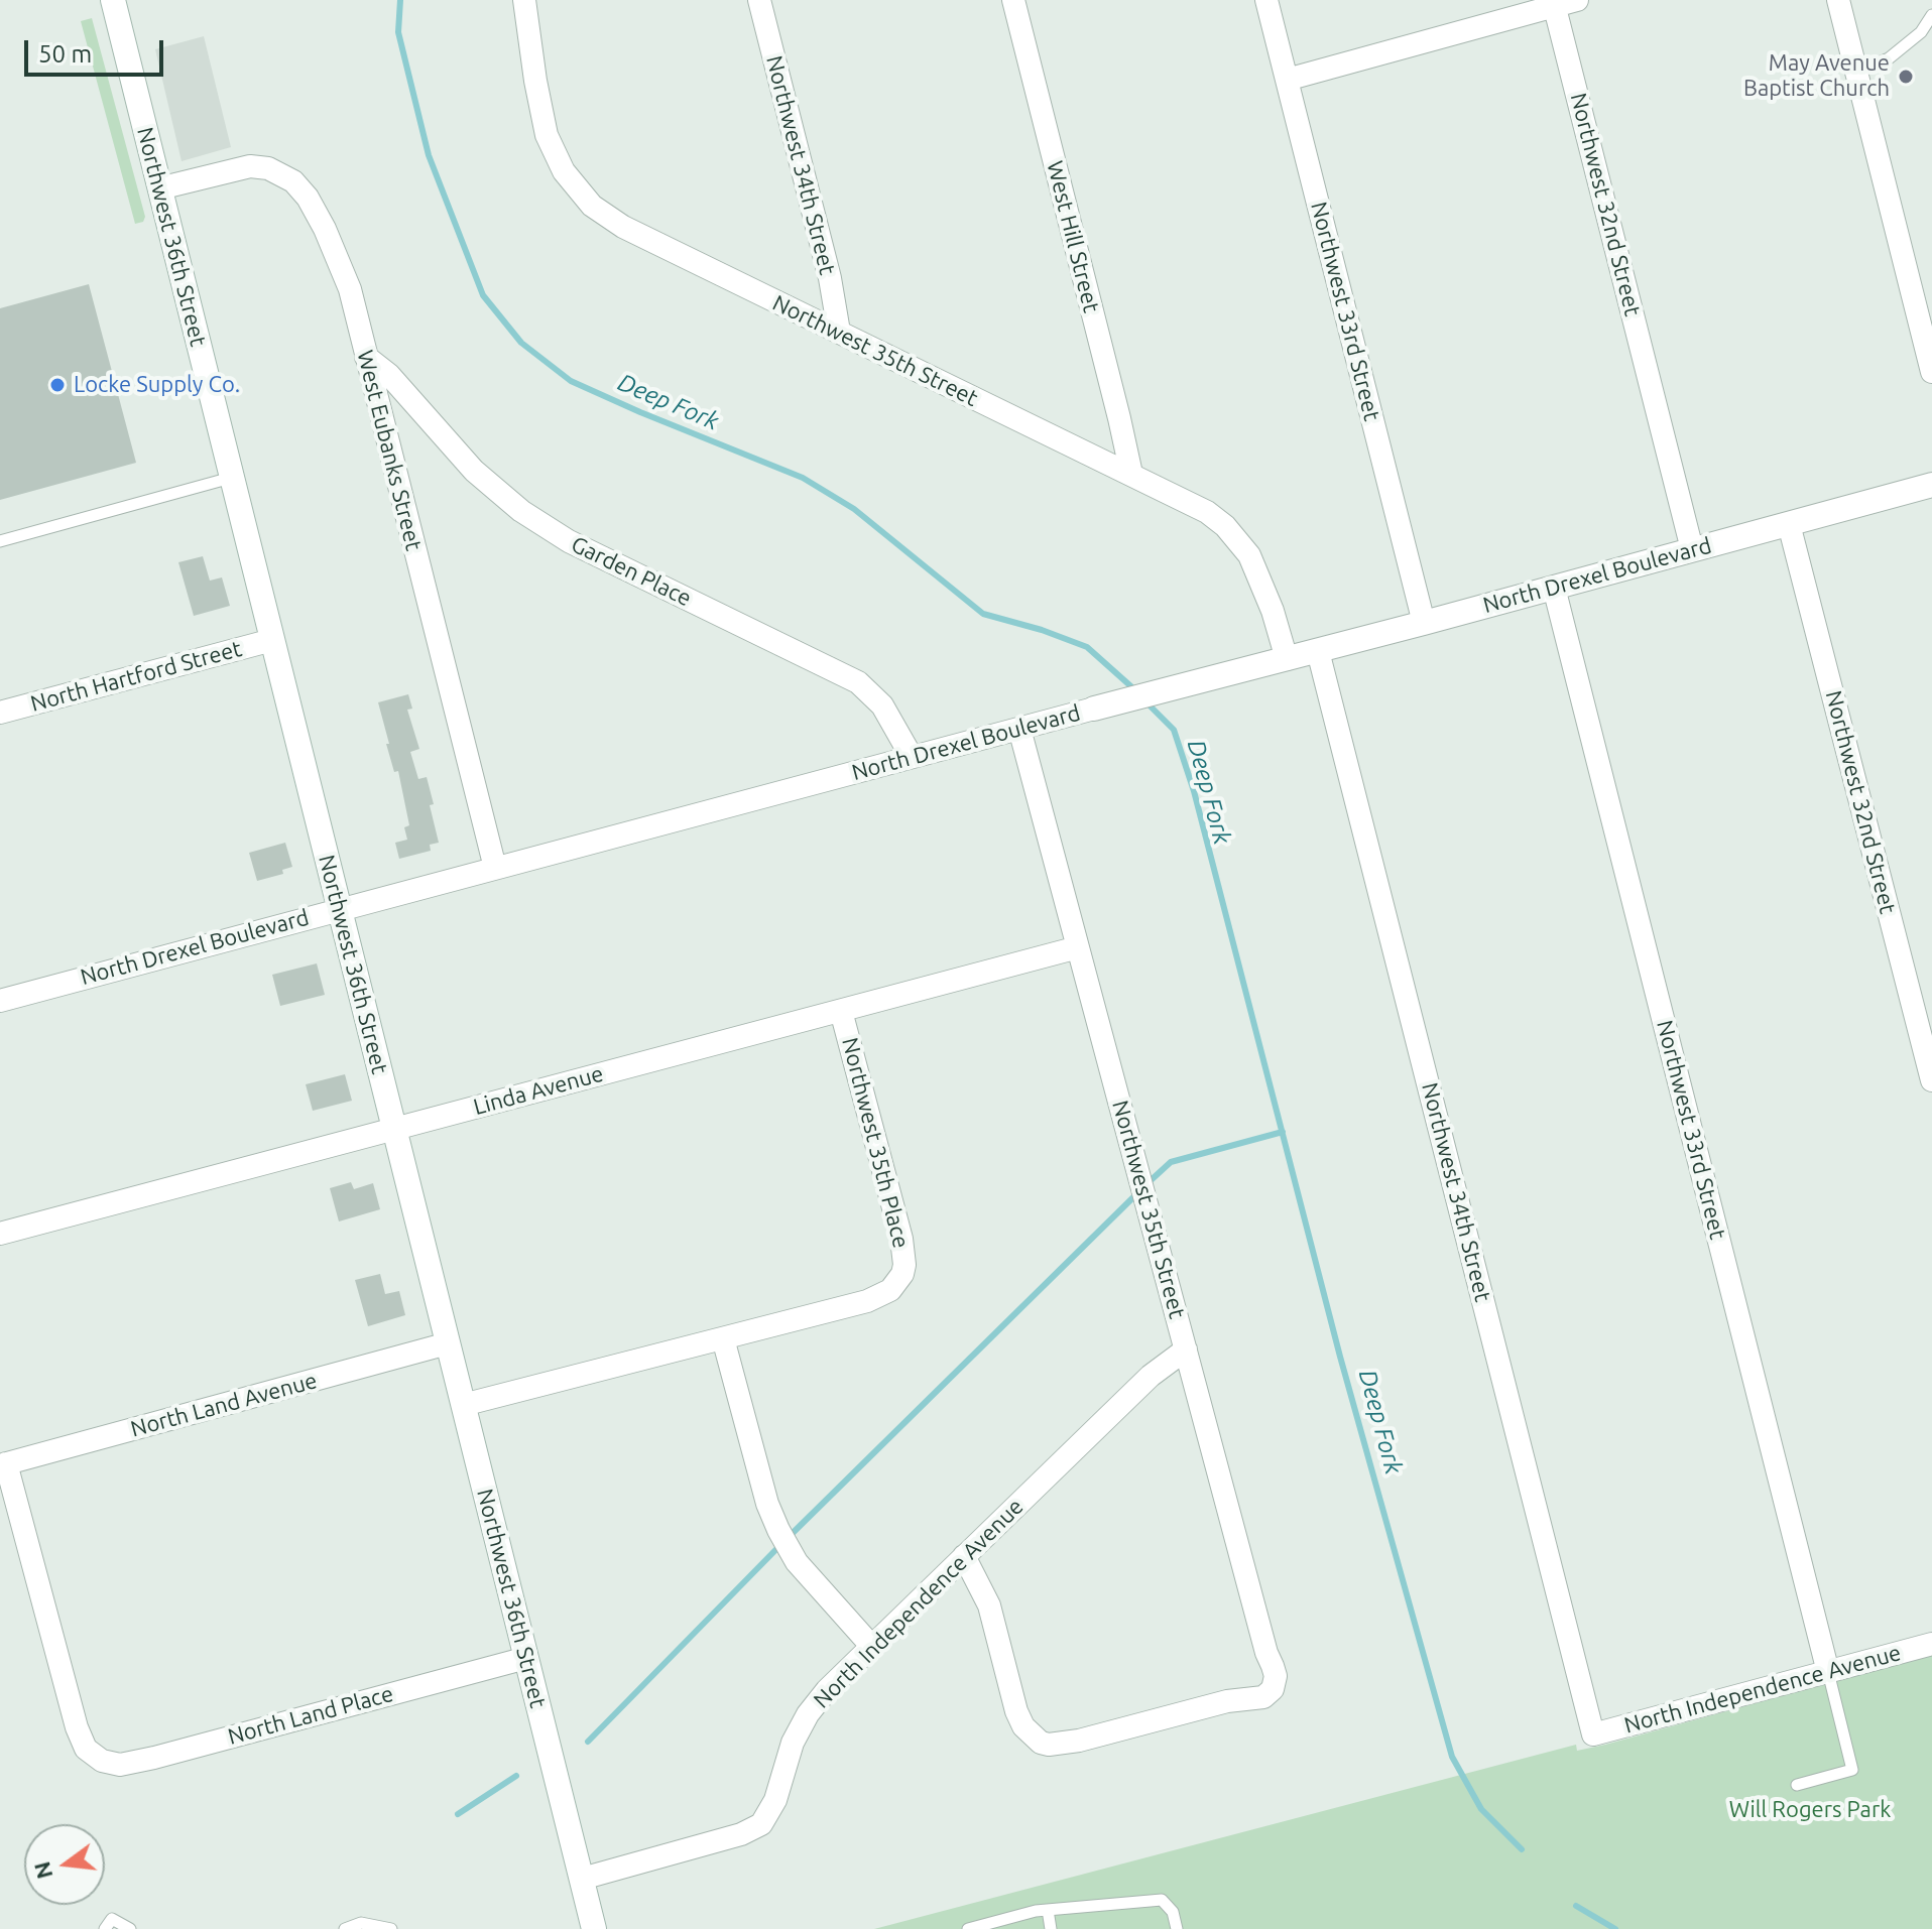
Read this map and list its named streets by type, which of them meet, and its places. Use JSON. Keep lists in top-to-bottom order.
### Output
{
  "streets": {
    "main road": ["Northwest 36th Street", "North Drexel Boulevard"],
    "street": [
      "Northwest 34th Street",
      "Northwest 32nd Street",
      "West Hill Street",
      "Northwest 33rd Street",
      "Northwest 35th Street",
      "West Eubanks Street",
      "Garden Place",
      "North Hartford Street",
      "Linda Avenue",
      "Northwest 35th Place",
      "North Land Avenue",
      "North Independence Avenue",
      "North Land Place"
    ]
  },
  "crossings": [
    ["Northwest 34th Street", "Northwest 35th Street"],
    ["Northwest 34th Street", "North Drexel Boulevard"],
    ["Northwest 34th Street", "North Independence Avenue"],
    ["Northwest 32nd Street", "North Drexel Boulevard"],
    ["Northwest 36th Street", "West Eubanks Street"],
    ["Northwest 36th Street", "North Drexel Boulevard"],
    ["Northwest 36th Street", "North Hartford Street"],
    ["Northwest 36th Street", "Linda Avenue"],
    ["Northwest 36th Street", "North Land Avenue"],
    ["Northwest 36th Street", "North Independence Avenue"],
    ["Northwest 36th Street", "North Land Place"],
    ["West Hill Street", "Northwest 35th Street"],
    ["Northwest 33rd Street", "North Drexel Boulevard"],
    ["Northwest 33rd Street", "North Independence Avenue"],
    ["Northwest 35th Street", "North Drexel Boulevard"],
    ["Northwest 35th Street", "Linda Avenue"],
    ["Northwest 35th Street", "North Independence Avenue"],
    ["West Eubanks Street", "Garden Place"],
    ["West Eubanks Street", "North Drexel Boulevard"],
    ["Garden Place", "North Drexel Boulevard"],
    ["Linda Avenue", "Northwest 35th Place"],
    ["North Land Avenue", "North Land Place"]
  ],
  "water": ["Deep Fork"],
  "parks": ["Will Rogers Park"],
  "places": ["May Avenue Baptist Church", "Locke Supply Co."],
  "scale_bar": "50 m",
  "north": "left"
}
